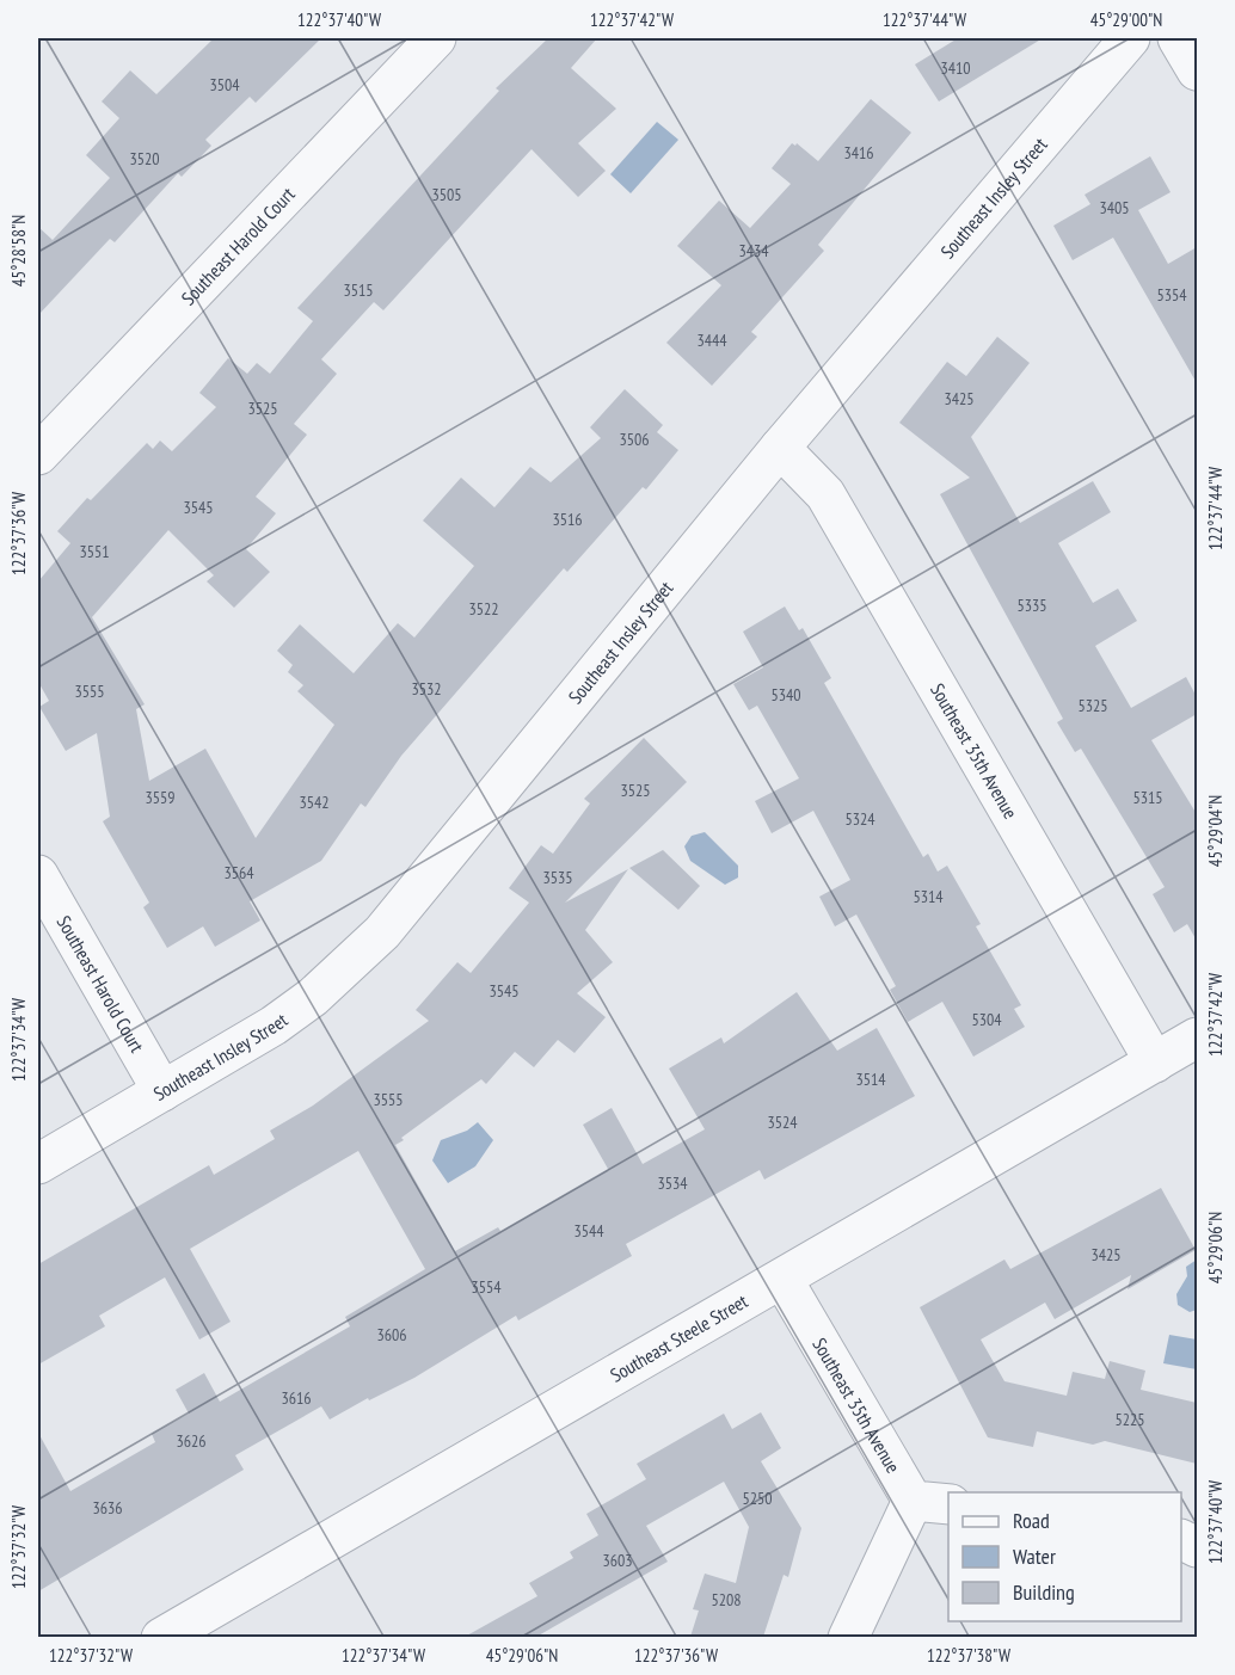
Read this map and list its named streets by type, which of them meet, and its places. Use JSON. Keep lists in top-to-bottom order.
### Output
{
  "streets": {
    "street": [
      "Southeast Insley Street",
      "Southeast Harold Court",
      "Southeast 35th Avenue",
      "Southeast Steele Street"
    ]
  },
  "crossings": [
    ["Southeast Insley Street", "Southeast Harold Court"],
    ["Southeast Insley Street", "Southeast 35th Avenue"],
    ["Southeast 35th Avenue", "Southeast Steele Street"]
  ],
  "house_numbers": [
    "3410",
    "3504",
    "3416",
    "3520",
    "3505",
    "3405",
    "3434",
    "3515",
    "5354",
    "3444",
    "3425",
    "3525",
    "3506",
    "3545",
    "3516",
    "3551",
    "5335",
    "3522",
    "3532",
    "3555",
    "5340",
    "5325",
    "3525",
    "3559",
    "5315",
    "3542",
    "5324",
    "3564",
    "3535",
    "5314",
    "3545",
    "5304",
    "3514",
    "3555",
    "3524",
    "3534",
    "3544",
    "3425",
    "3554",
    "3606",
    "3616",
    "5225",
    "3626",
    "5250",
    "3636",
    "3603",
    "5208"
  ],
  "legend": ["Road", "Water", "Building"],
  "coordinates": [
    "122°37'40\"W",
    "122°37'42\"W",
    "122°37'44\"W",
    "45°29'00\"N",
    "45°28'58\"N",
    "122°37'36\"W",
    "45°29'04\"N",
    "122°37'34\"W",
    "45°29'06\"N",
    "122°37'32\"W",
    "122°37'38\"W"
  ]
}
